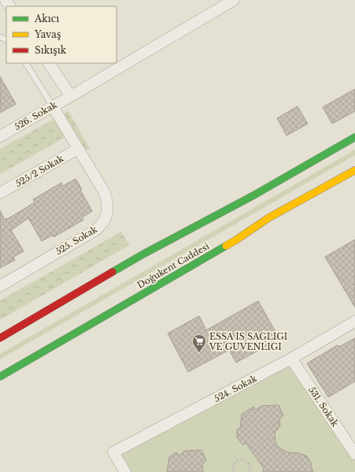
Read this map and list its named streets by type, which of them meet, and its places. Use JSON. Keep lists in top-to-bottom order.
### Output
{
  "streets": {
    "main road": ["Doğukent Caddesi"],
    "street": [
      "526. Sokak",
      "525/2 Sokak",
      "525. Sokak",
      "524. Sokak",
      "531. Sokak"
    ]
  },
  "crossings": [
    ["526. Sokak", "525. Sokak"],
    ["525/2 Sokak", "525. Sokak"],
    ["524. Sokak", "531. Sokak"]
  ],
  "places": {
    "supermarket": ["ESSA IS SAGLIGI VE GUVENLIGI"]
  },
  "legend": ["Akıcı", "Yavaş", "Sıkışık"]
}
